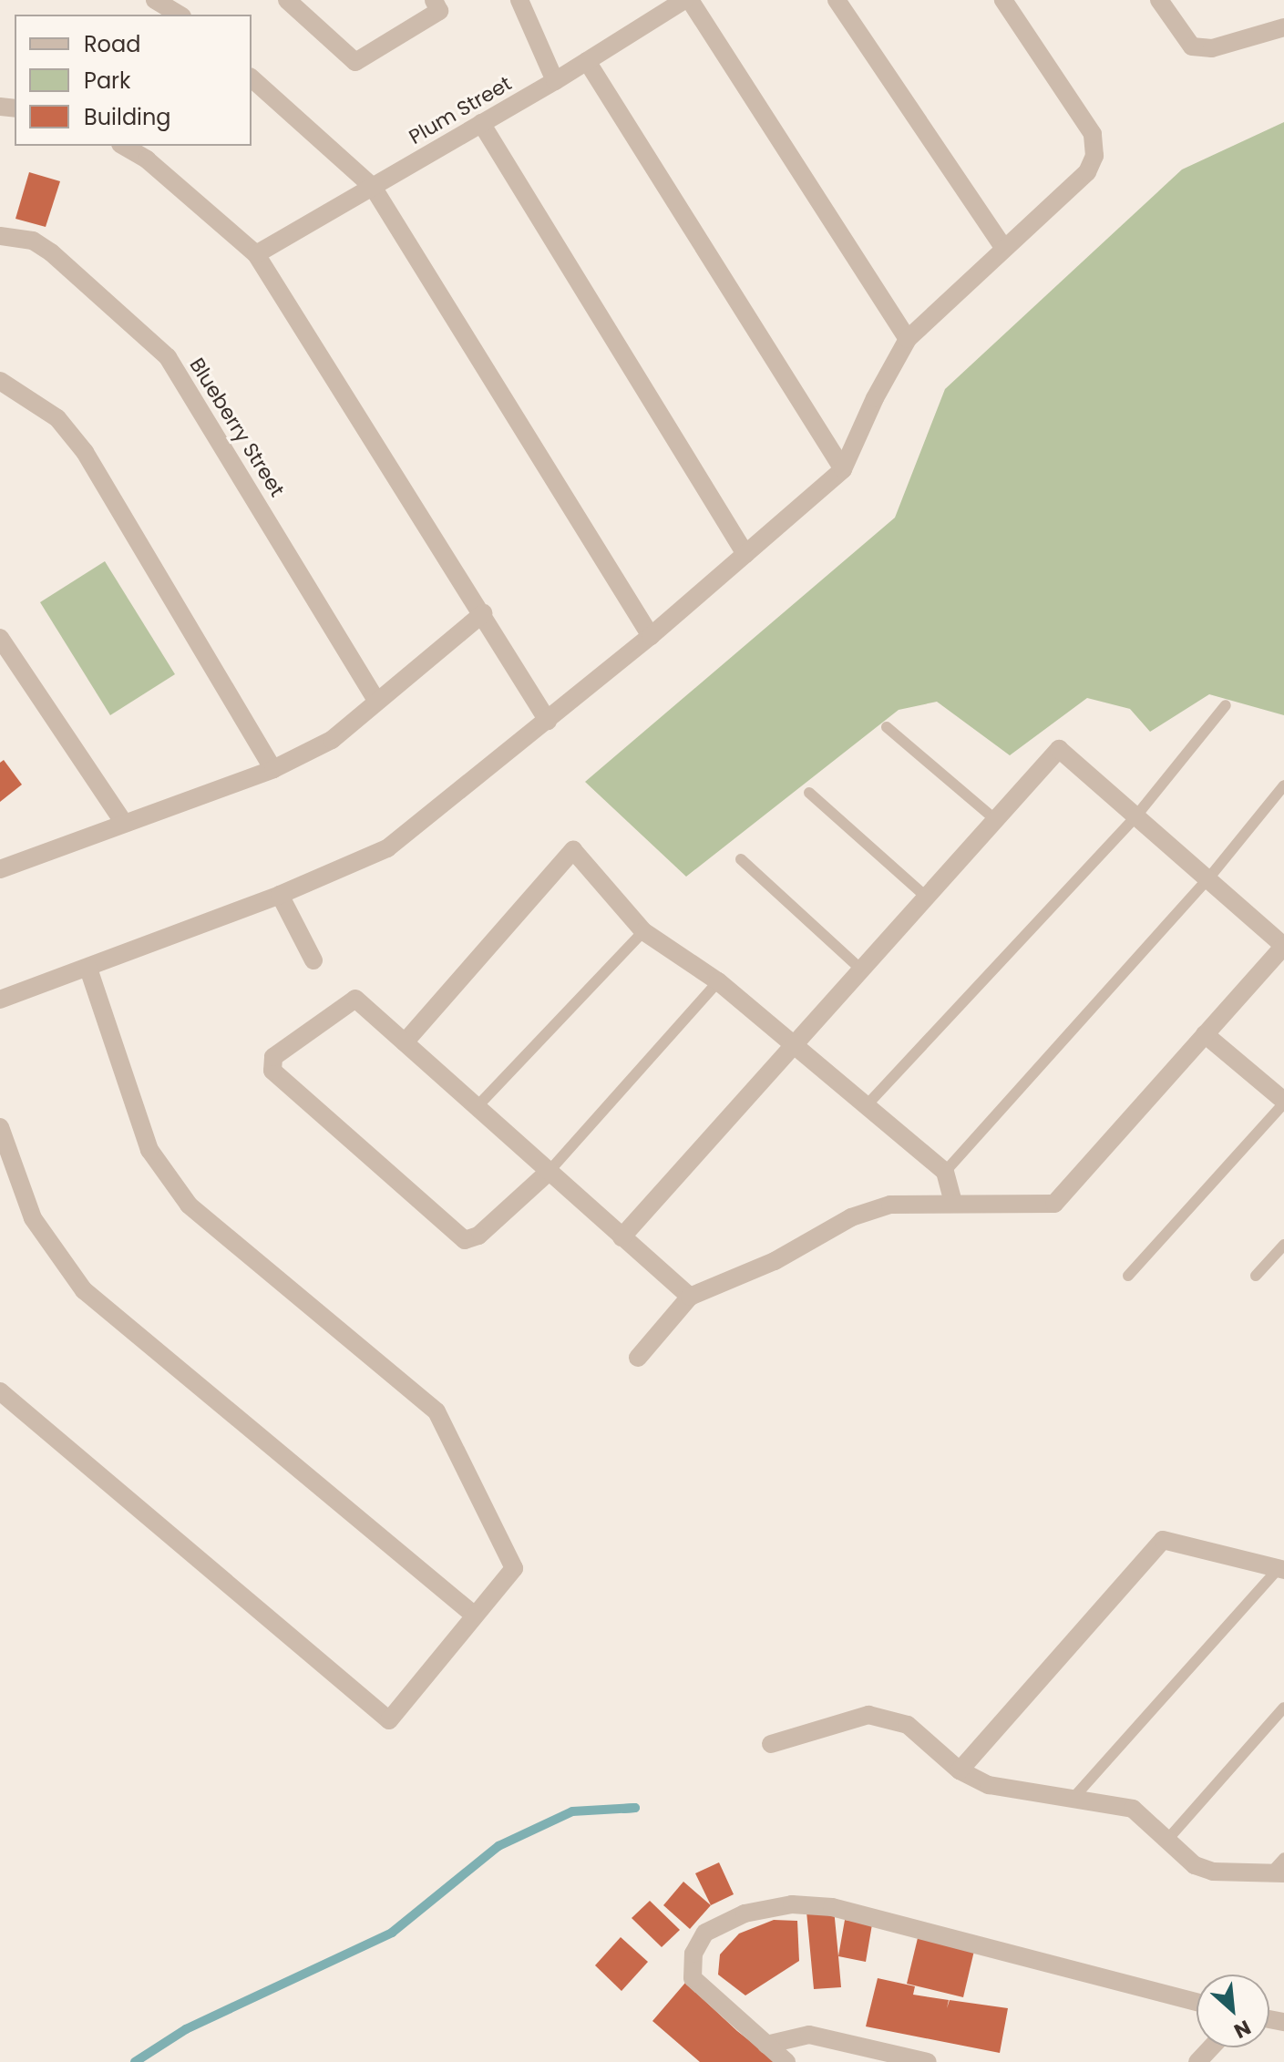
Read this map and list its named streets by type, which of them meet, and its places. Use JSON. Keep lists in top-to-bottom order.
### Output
{
  "streets": {
    "street": ["Plum Street", "Blueberry Street"]
  },
  "legend": ["Road", "Park", "Building"],
  "north": "bottom right"
}
